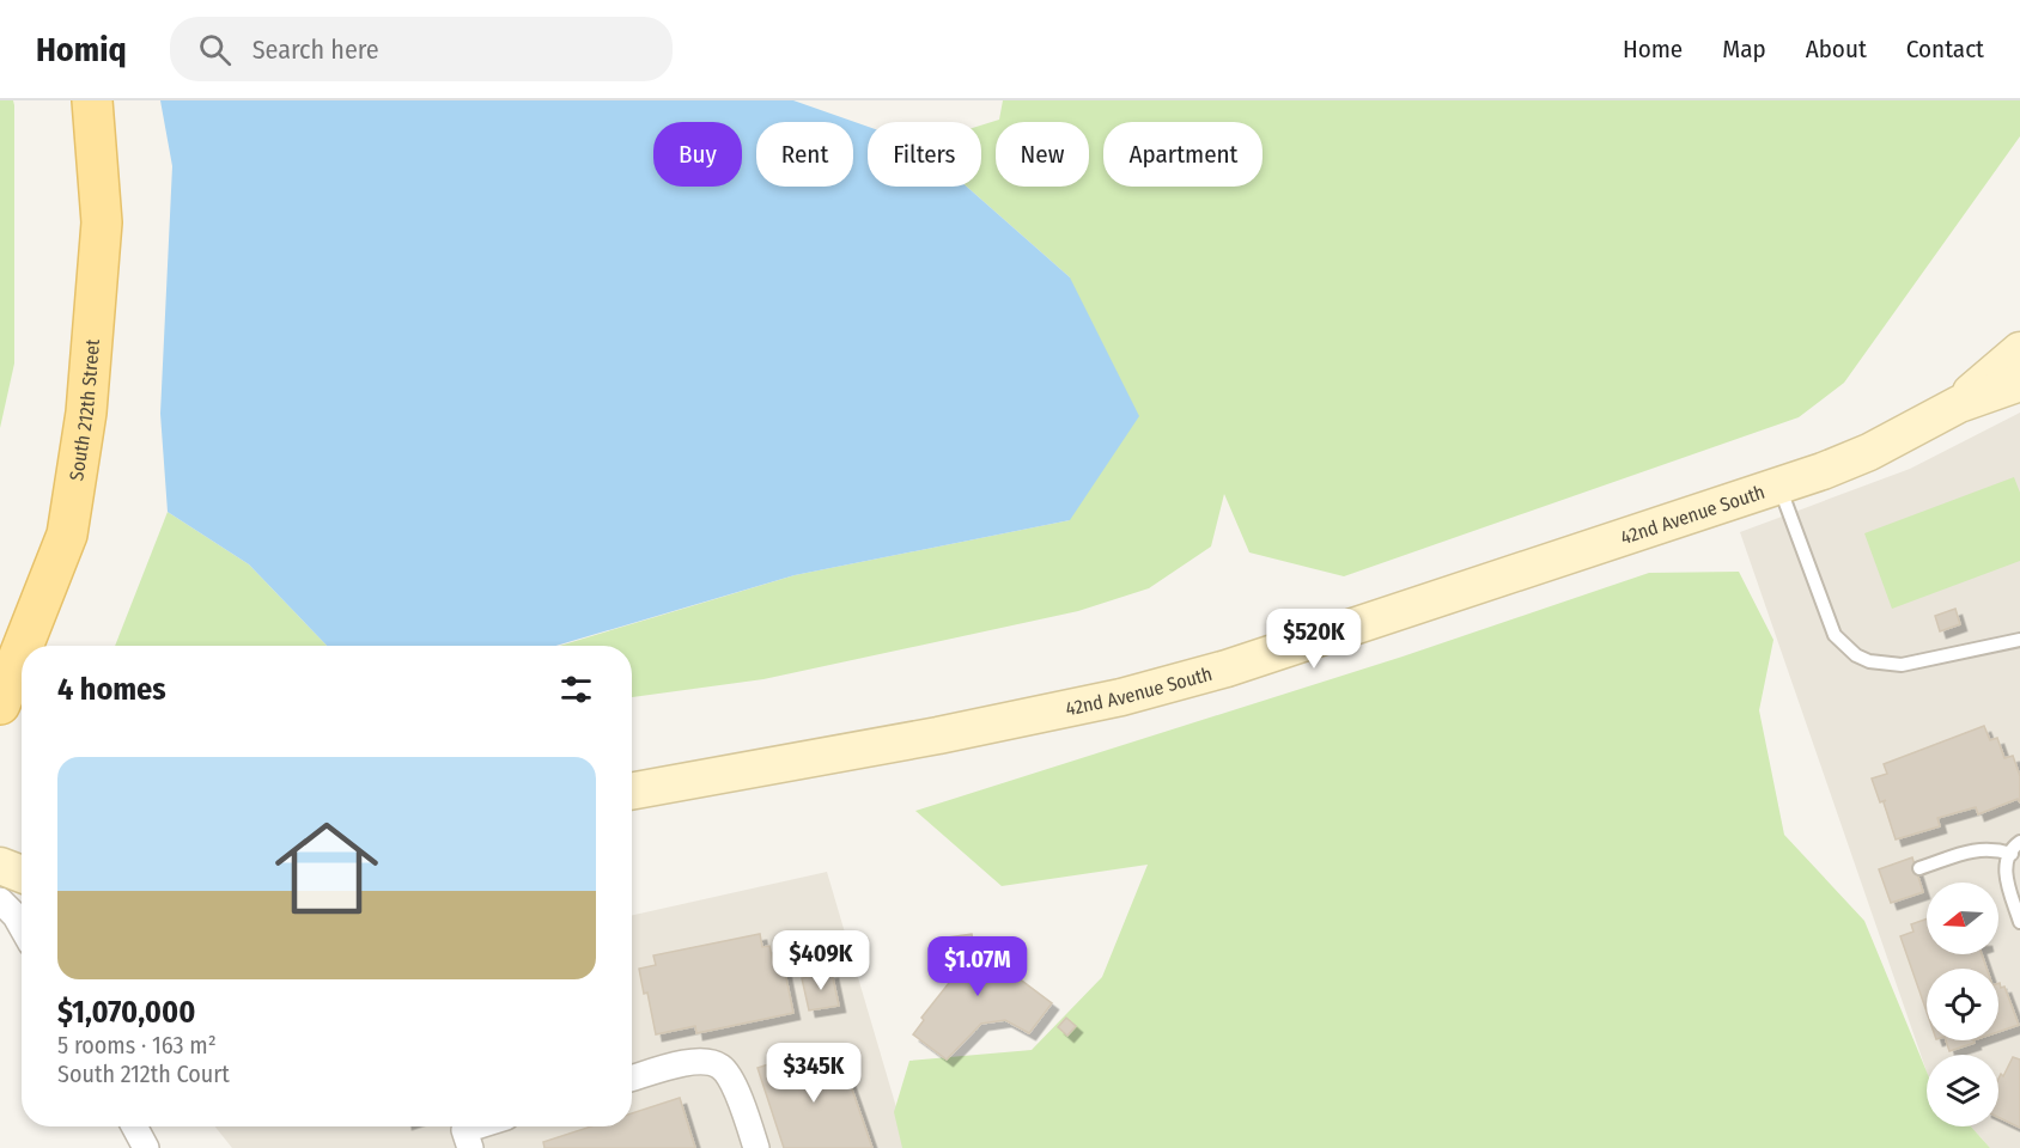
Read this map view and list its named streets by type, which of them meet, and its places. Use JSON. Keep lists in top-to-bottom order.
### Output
{
  "streets": {
    "main road": ["South 212th Street"],
    "street": ["42nd Avenue South"]
  },
  "north": "left",
  "page": {
    "header": "Homiq",
    "search": "Search here",
    "nav": [
      "Home",
      "Map",
      "About",
      "Contact"
    ],
    "chip": [
      "Buy",
      "Rent",
      "Filters",
      "New",
      "Apartment"
    ],
    "price": [
      "$520K",
      "$409K",
      "$1.07M",
      "$345K"
    ],
    "heading": "4 homes",
    "list": [
      {
        "name": "$1,070,000",
        "note": "5 rooms · 163 m² · South 212th Court"
      }
    ]
  }
}
